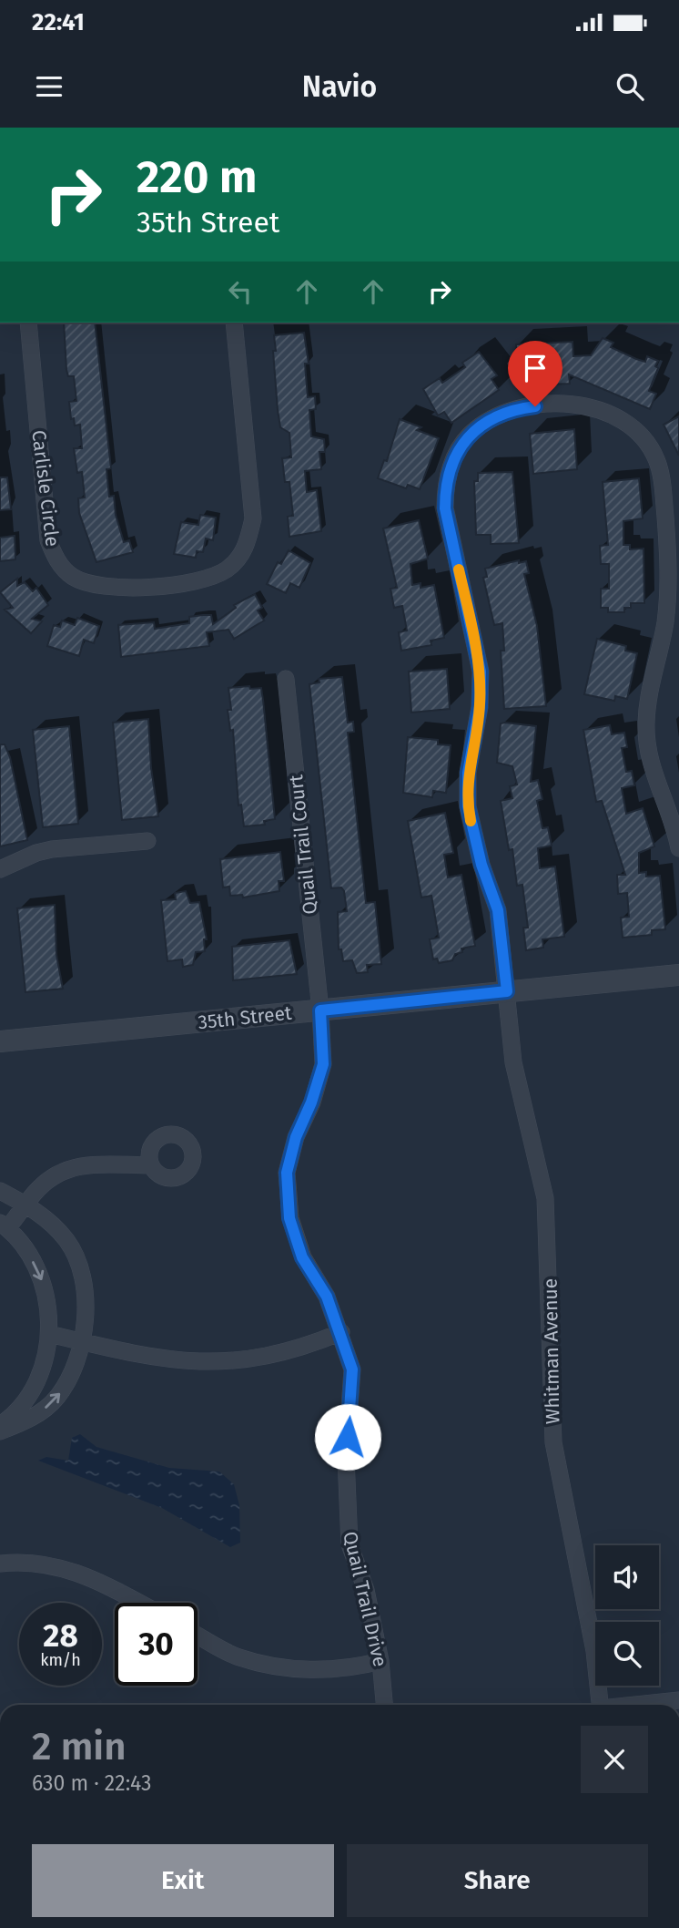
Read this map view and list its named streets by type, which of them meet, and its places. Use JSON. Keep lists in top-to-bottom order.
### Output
{
  "streets": {
    "street": [
      "Carlisle Circle",
      "Quail Trail Court",
      "35th Street",
      "Whitman Avenue",
      "Quail Trail Drive"
    ]
  },
  "crossings": [
    ["Quail Trail Court", "35th Street"],
    ["Quail Trail Court", "Quail Trail Drive"],
    ["35th Street", "Whitman Avenue"],
    ["35th Street", "Quail Trail Drive"]
  ],
  "page": {
    "status": "22:41",
    "header": "Navio",
    "turn": ["220 m", "35th Street"],
    "speed": "28 km/h",
    "limit": "30",
    "heading": ["2 min", "630 m · 22:43"],
    "buttons": ["Exit", "Share"]
  }
}
